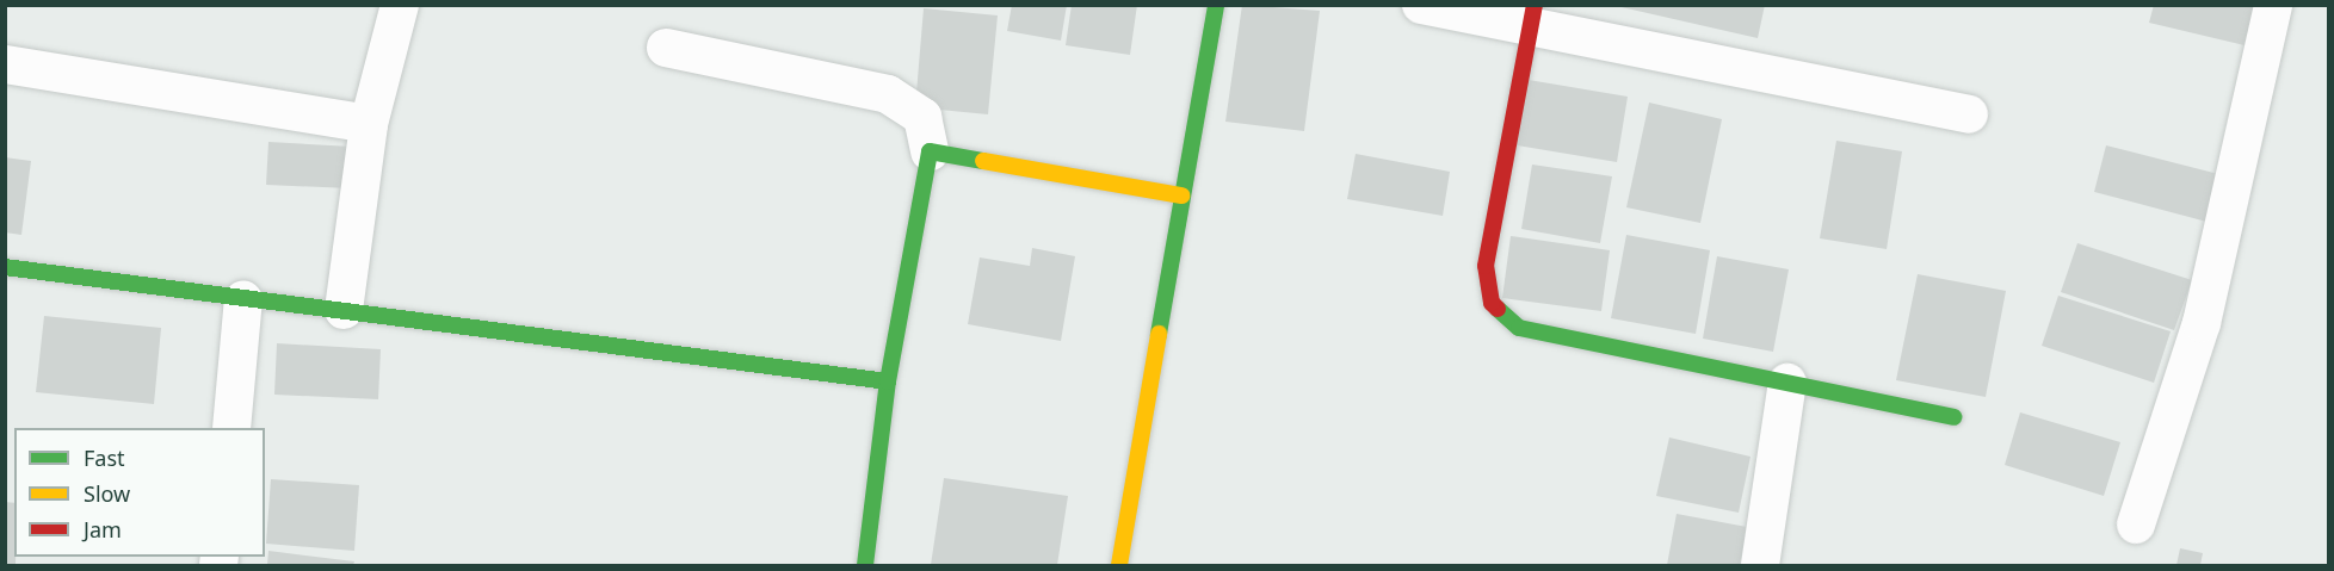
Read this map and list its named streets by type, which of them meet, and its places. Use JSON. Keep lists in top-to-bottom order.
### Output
{
  "legend": ["Fast", "Slow", "Jam"]
}
